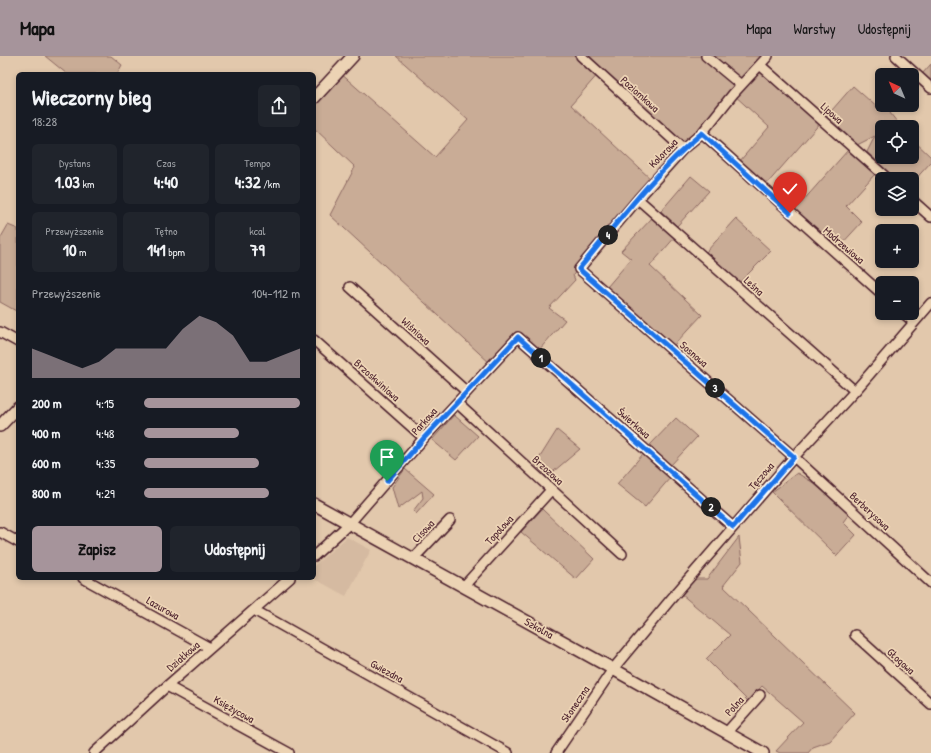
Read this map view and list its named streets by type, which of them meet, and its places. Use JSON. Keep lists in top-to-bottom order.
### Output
{
  "streets": {
    "street": [
      "Poziomkowa",
      "Lipowa",
      "Kolorowa",
      "Modrzewiowa",
      "Leśna",
      "Wiśniowa",
      "Sosnowa",
      "Brzoskwiniowa",
      "Parkowa",
      "Świerkowa",
      "Brzozowa",
      "Tęczowa",
      "Berberysowa",
      "Topolowa",
      "Cisowa",
      "Lazurowa",
      "Szkolna",
      "Działkowa",
      "Głogowa",
      "Gwiezdna",
      "Słoneczna",
      "Polna",
      "Księżycowa"
    ]
  },
  "crossings": [
    ["Poziomkowa", "Kolorowa"],
    ["Lipowa", "Kolorowa"],
    ["Kolorowa", "Modrzewiowa"],
    ["Kolorowa", "Leśna"],
    ["Kolorowa", "Sosnowa"],
    ["Leśna", "Tęczowa"],
    ["Wiśniowa", "Parkowa"],
    ["Sosnowa", "Tęczowa"],
    ["Sosnowa", "Berberysowa"],
    ["Brzoskwiniowa", "Parkowa"],
    ["Parkowa", "Świerkowa"],
    ["Parkowa", "Brzozowa"],
    ["Parkowa", "Szkolna"],
    ["Świerkowa", "Tęczowa"],
    ["Brzozowa", "Topolowa"],
    ["Tęczowa", "Berberysowa"],
    ["Tęczowa", "Szkolna"],
    ["Tęczowa", "Słoneczna"],
    ["Topolowa", "Szkolna"],
    ["Cisowa", "Szkolna"],
    ["Lazurowa", "Działkowa"],
    ["Szkolna", "Słoneczna"],
    ["Szkolna", "Polna"],
    ["Działkowa", "Gwiezdna"],
    ["Działkowa", "Księżycowa"]
  ],
  "north": "top left",
  "page": {
    "header": "Mapa",
    "nav": ["Mapa", "Warstwy", "Udostępnij"],
    "map_buttons": ["+", "−"],
    "heading": ["Wieczorny bieg", "18:28"],
    "stats": [
      ["Dystans", "1.03 km"],
      ["Czas", "4:40"],
      ["Tempo", "4:32 /km"],
      ["Przewyższenie", "10 m"],
      ["Tętno", "141 bpm"],
      ["kcal", "79"]
    ],
    "pins": [
      "4",
      "1",
      "3",
      "2"
    ],
    "chart": ["Przewyższenie", "104–112 m"],
    "list": [
      {
        "name": "200 m",
        "note": "4:15"
      },
      {
        "name": "400 m",
        "note": "4:48"
      },
      {
        "name": "600 m",
        "note": "4:35"
      },
      {
        "name": "800 m",
        "note": "4:29"
      }
    ],
    "buttons": ["Zapisz", "Udostępnij"]
  }
}
